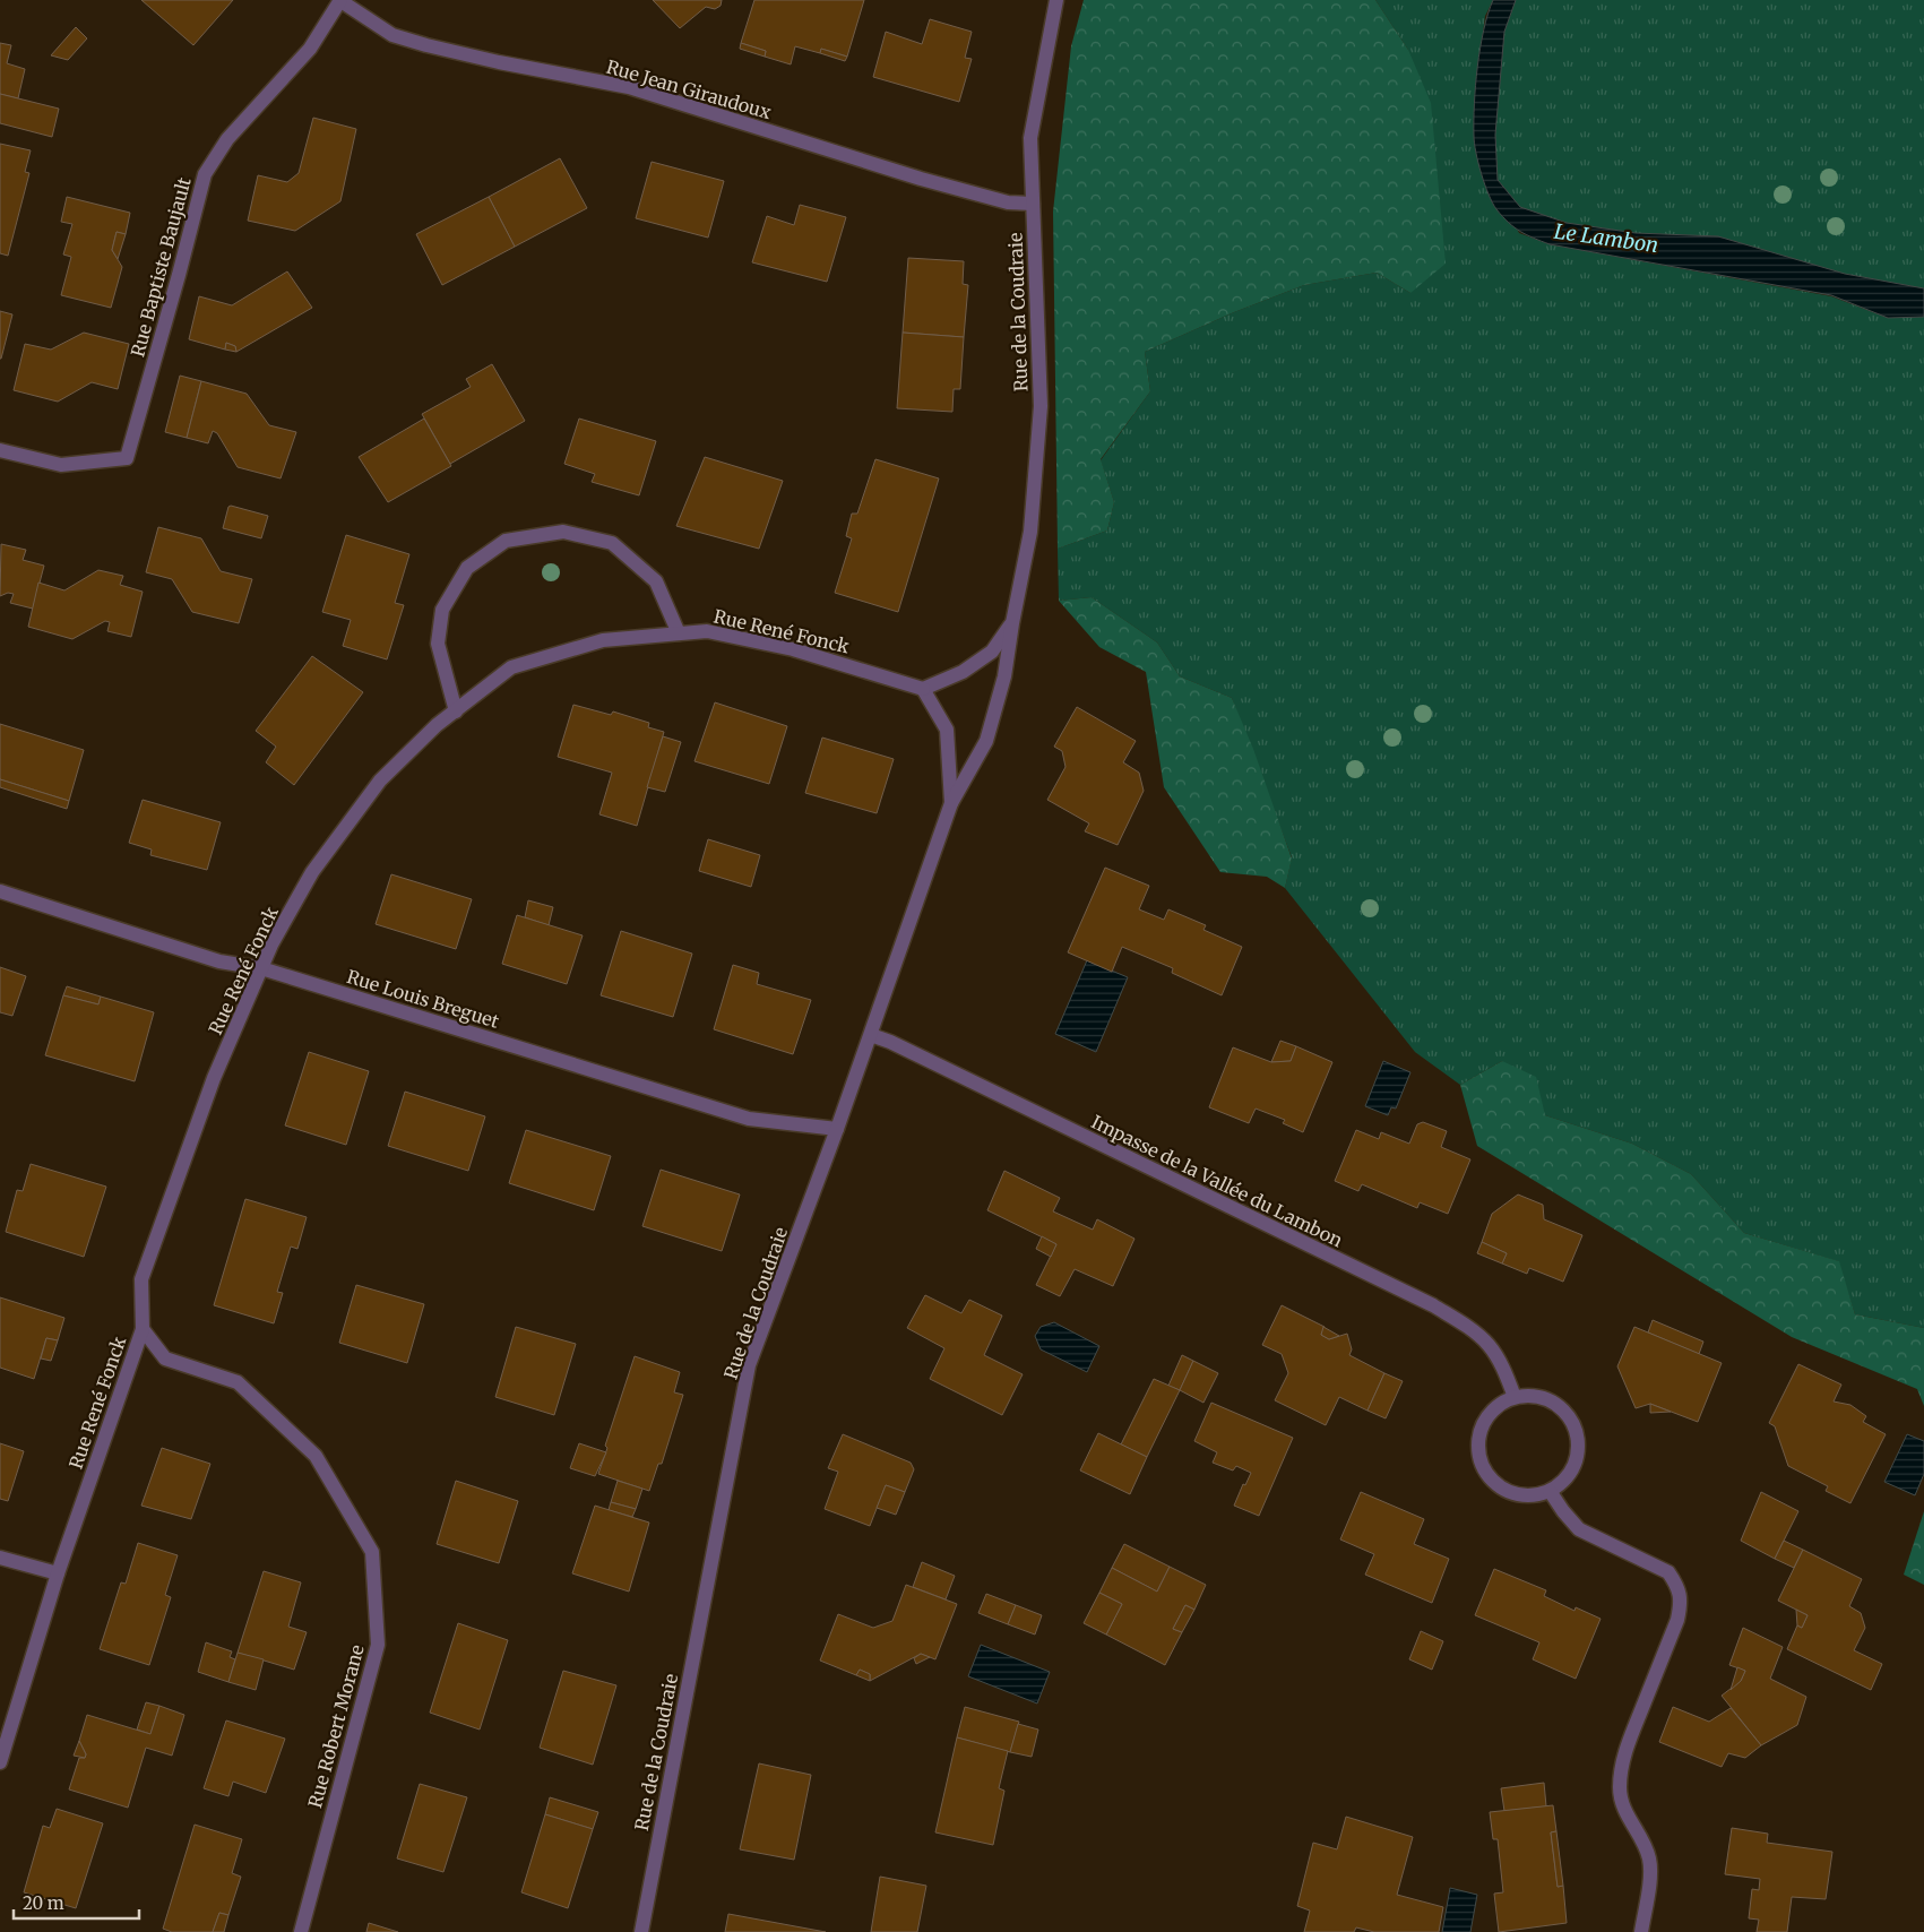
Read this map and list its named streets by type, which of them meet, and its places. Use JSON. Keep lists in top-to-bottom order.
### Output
{
  "streets": {
    "street": [
      "Rue Jean Giraudoux",
      "Rue Baptiste Baujault",
      "Rue de la Coudraie",
      "Rue René Fonck",
      "Rue Louis Breguet",
      "Impasse de la Vallée du Lambon",
      "Rue Robert Morane"
    ]
  },
  "crossings": [
    ["Rue Jean Giraudoux", "Rue Baptiste Baujault"],
    ["Rue Jean Giraudoux", "Rue de la Coudraie"],
    ["Rue de la Coudraie", "Rue René Fonck"],
    ["Rue de la Coudraie", "Rue Louis Breguet"],
    ["Rue de la Coudraie", "Impasse de la Vallée du Lambon"],
    ["Rue René Fonck", "Rue Louis Breguet"],
    ["Rue René Fonck", "Rue Robert Morane"]
  ],
  "water": ["Le Lambon"],
  "scale_bar": "20 m"
}
